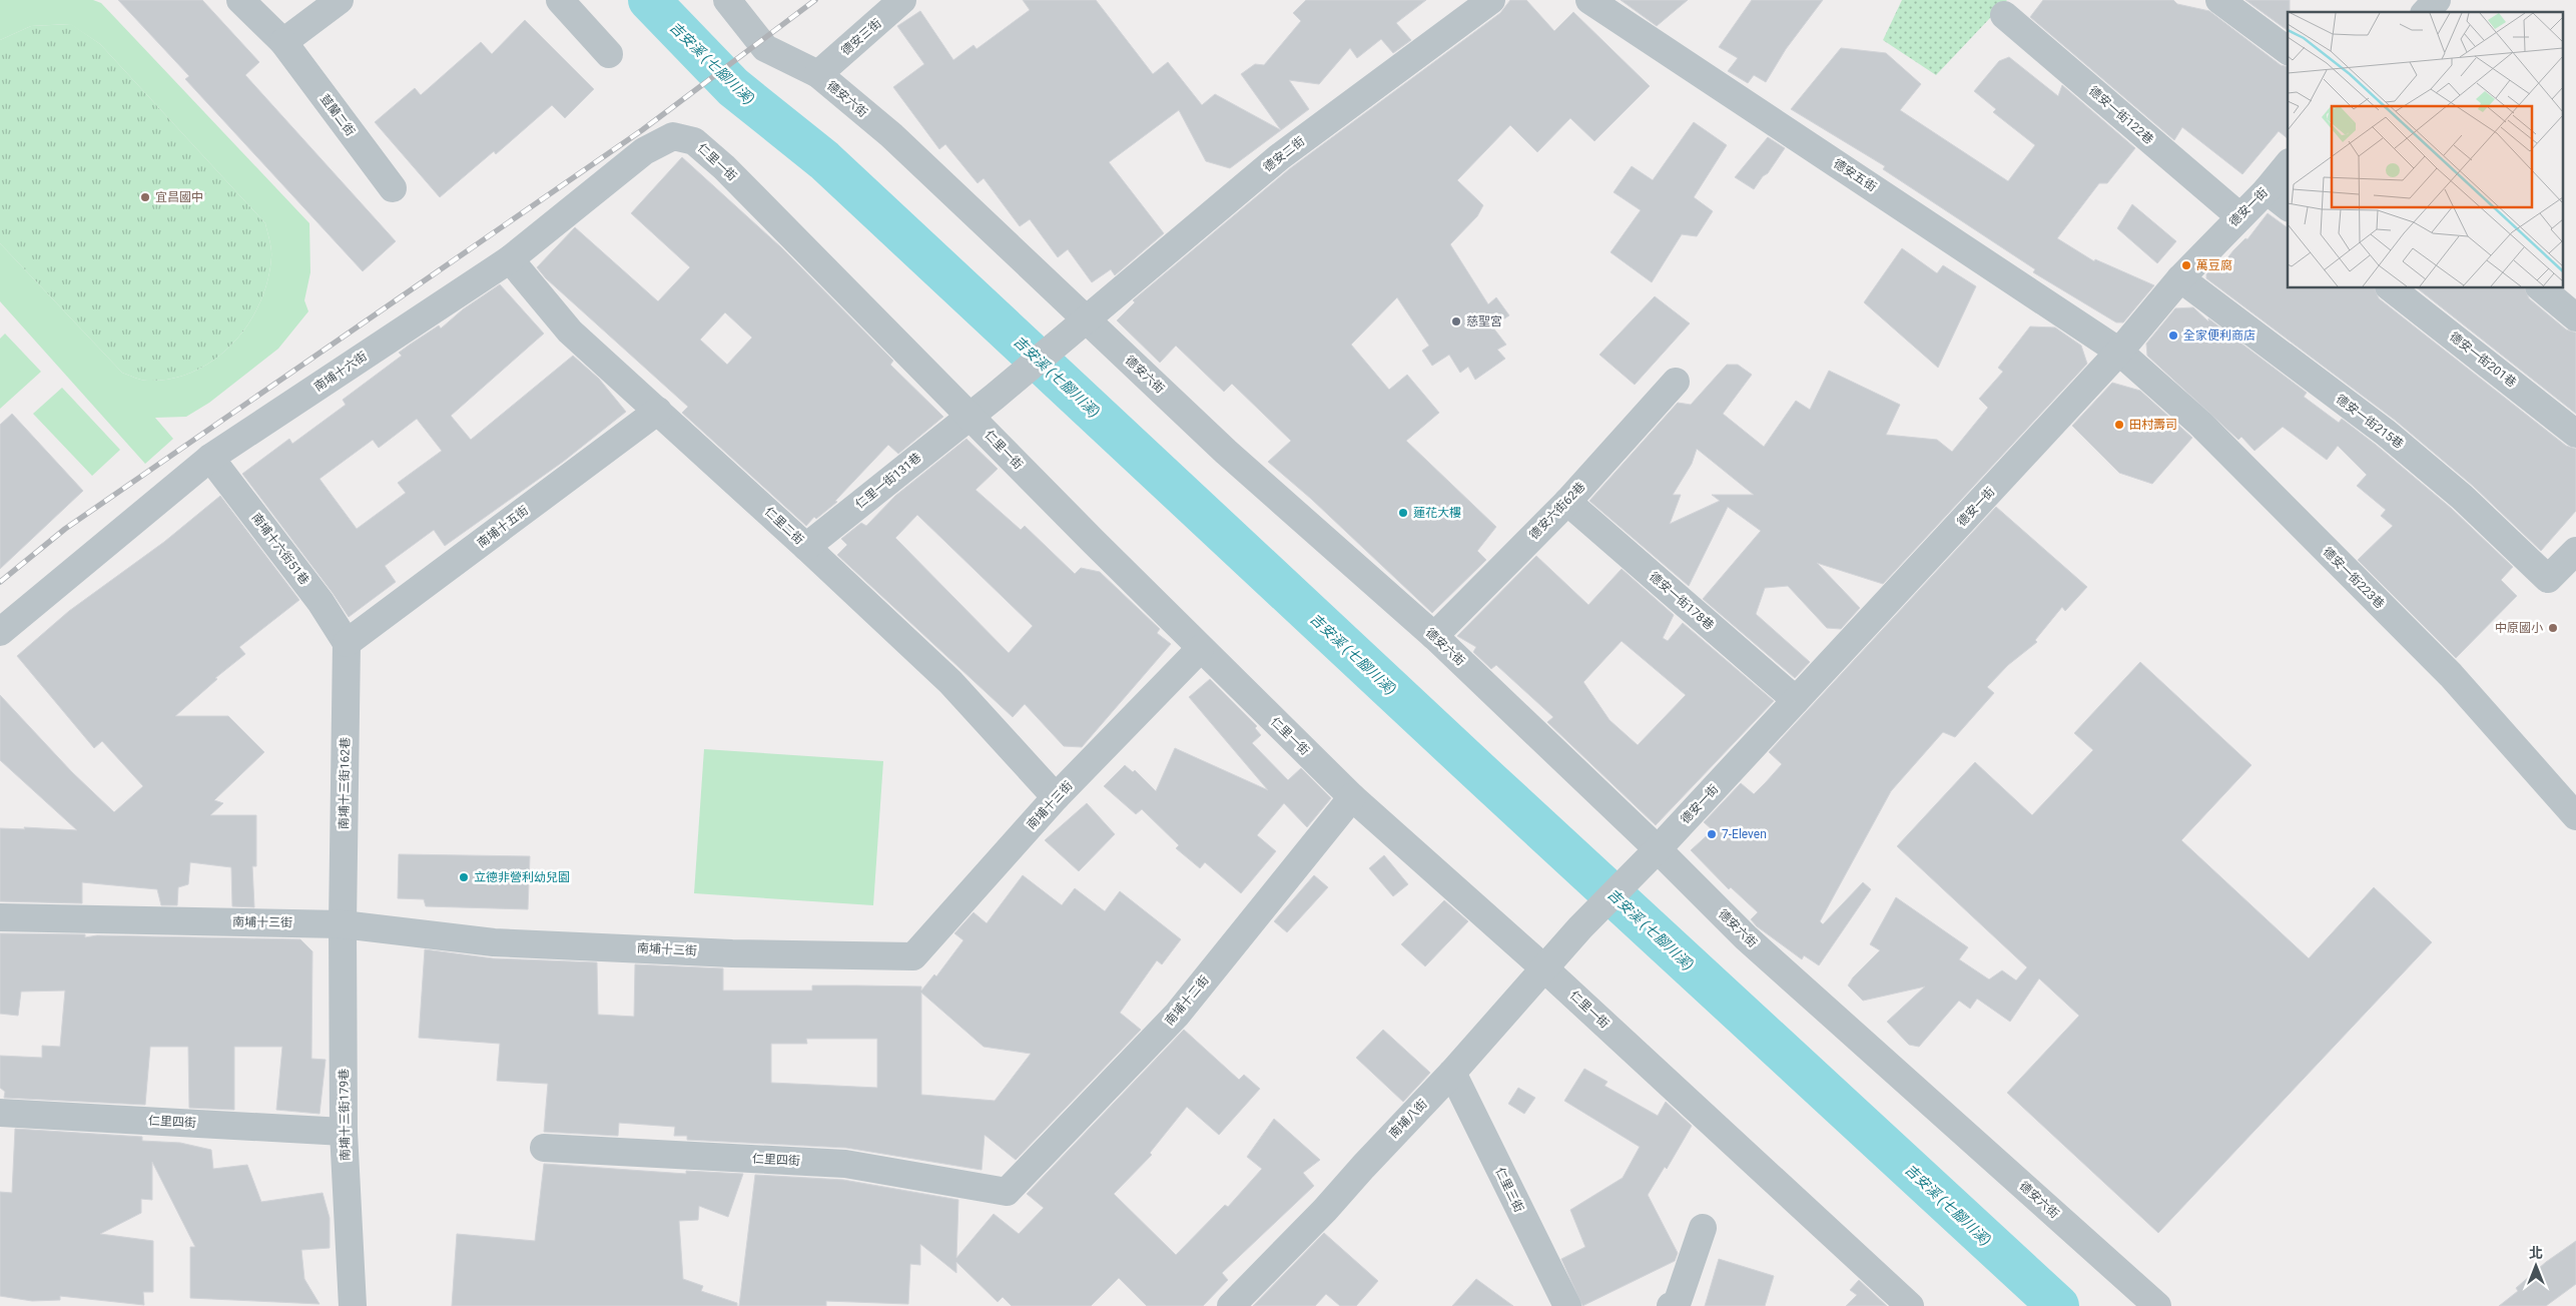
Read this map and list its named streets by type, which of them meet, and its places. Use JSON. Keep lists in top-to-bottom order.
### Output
{
  "streets": {
    "street": [
      "德安三街",
      "德安六街",
      "荳蘭二街",
      "德安一街122巷",
      "德安二街",
      "仁里一街",
      "德安五街",
      "德安一街",
      "德安一街201巷",
      "南埔十六街",
      "德安一街215巷",
      "仁里一街131巷",
      "德安六街62巷",
      "仁里二街",
      "南埔十五街",
      "南埔十六街51巷",
      "德安一街223巷",
      "德安一街178巷",
      "南埔十三街162巷",
      "南埔十三街",
      "南埔十二街",
      "南埔十三街179巷",
      "南埔八街",
      "仁里四街",
      "仁里三街"
    ]
  },
  "crossings": [
    ["德安三街", "德安六街"],
    ["德安六街", "德安二街"],
    ["德安六街", "德安一街"],
    ["德安六街", "德安六街62巷"],
    ["德安一街122巷", "德安一街"],
    ["德安二街", "仁里一街131巷"],
    ["仁里一街", "南埔十六街"],
    ["仁里一街", "仁里一街131巷"],
    ["仁里一街", "南埔十三街"],
    ["仁里一街", "南埔十二街"],
    ["仁里一街", "南埔八街"],
    ["德安五街", "德安一街"],
    ["德安五街", "德安一街223巷"],
    ["德安一街", "德安一街215巷"],
    ["德安一街", "德安一街223巷"],
    ["德安一街", "德安一街178巷"],
    ["德安一街", "南埔八街"],
    ["南埔十六街", "仁里二街"],
    ["南埔十六街", "南埔十六街51巷"],
    ["仁里一街131巷", "仁里二街"],
    ["德安六街62巷", "德安一街178巷"],
    ["仁里二街", "南埔十五街"],
    ["仁里二街", "南埔十三街"],
    ["南埔十五街", "南埔十六街51巷"],
    ["南埔十五街", "南埔十三街162巷"],
    ["南埔十六街51巷", "南埔十三街162巷"],
    ["南埔十三街162巷", "南埔十三街"],
    ["南埔十三街162巷", "南埔十三街179巷"],
    ["南埔十三街", "南埔十三街179巷"],
    ["南埔十二街", "仁里四街"],
    ["南埔十三街179巷", "仁里四街"],
    ["南埔八街", "仁里三街"]
  ],
  "water": ["吉安溪 (七腳川溪)"],
  "places": [
    "宜昌國中",
    "萬豆腐",
    "慈聖宮",
    "全家便利商店",
    "田村壽司",
    "蓮花大樓",
    "中原國小",
    "7-Eleven",
    "立德非營利幼兒園"
  ],
  "north": "top"
}
